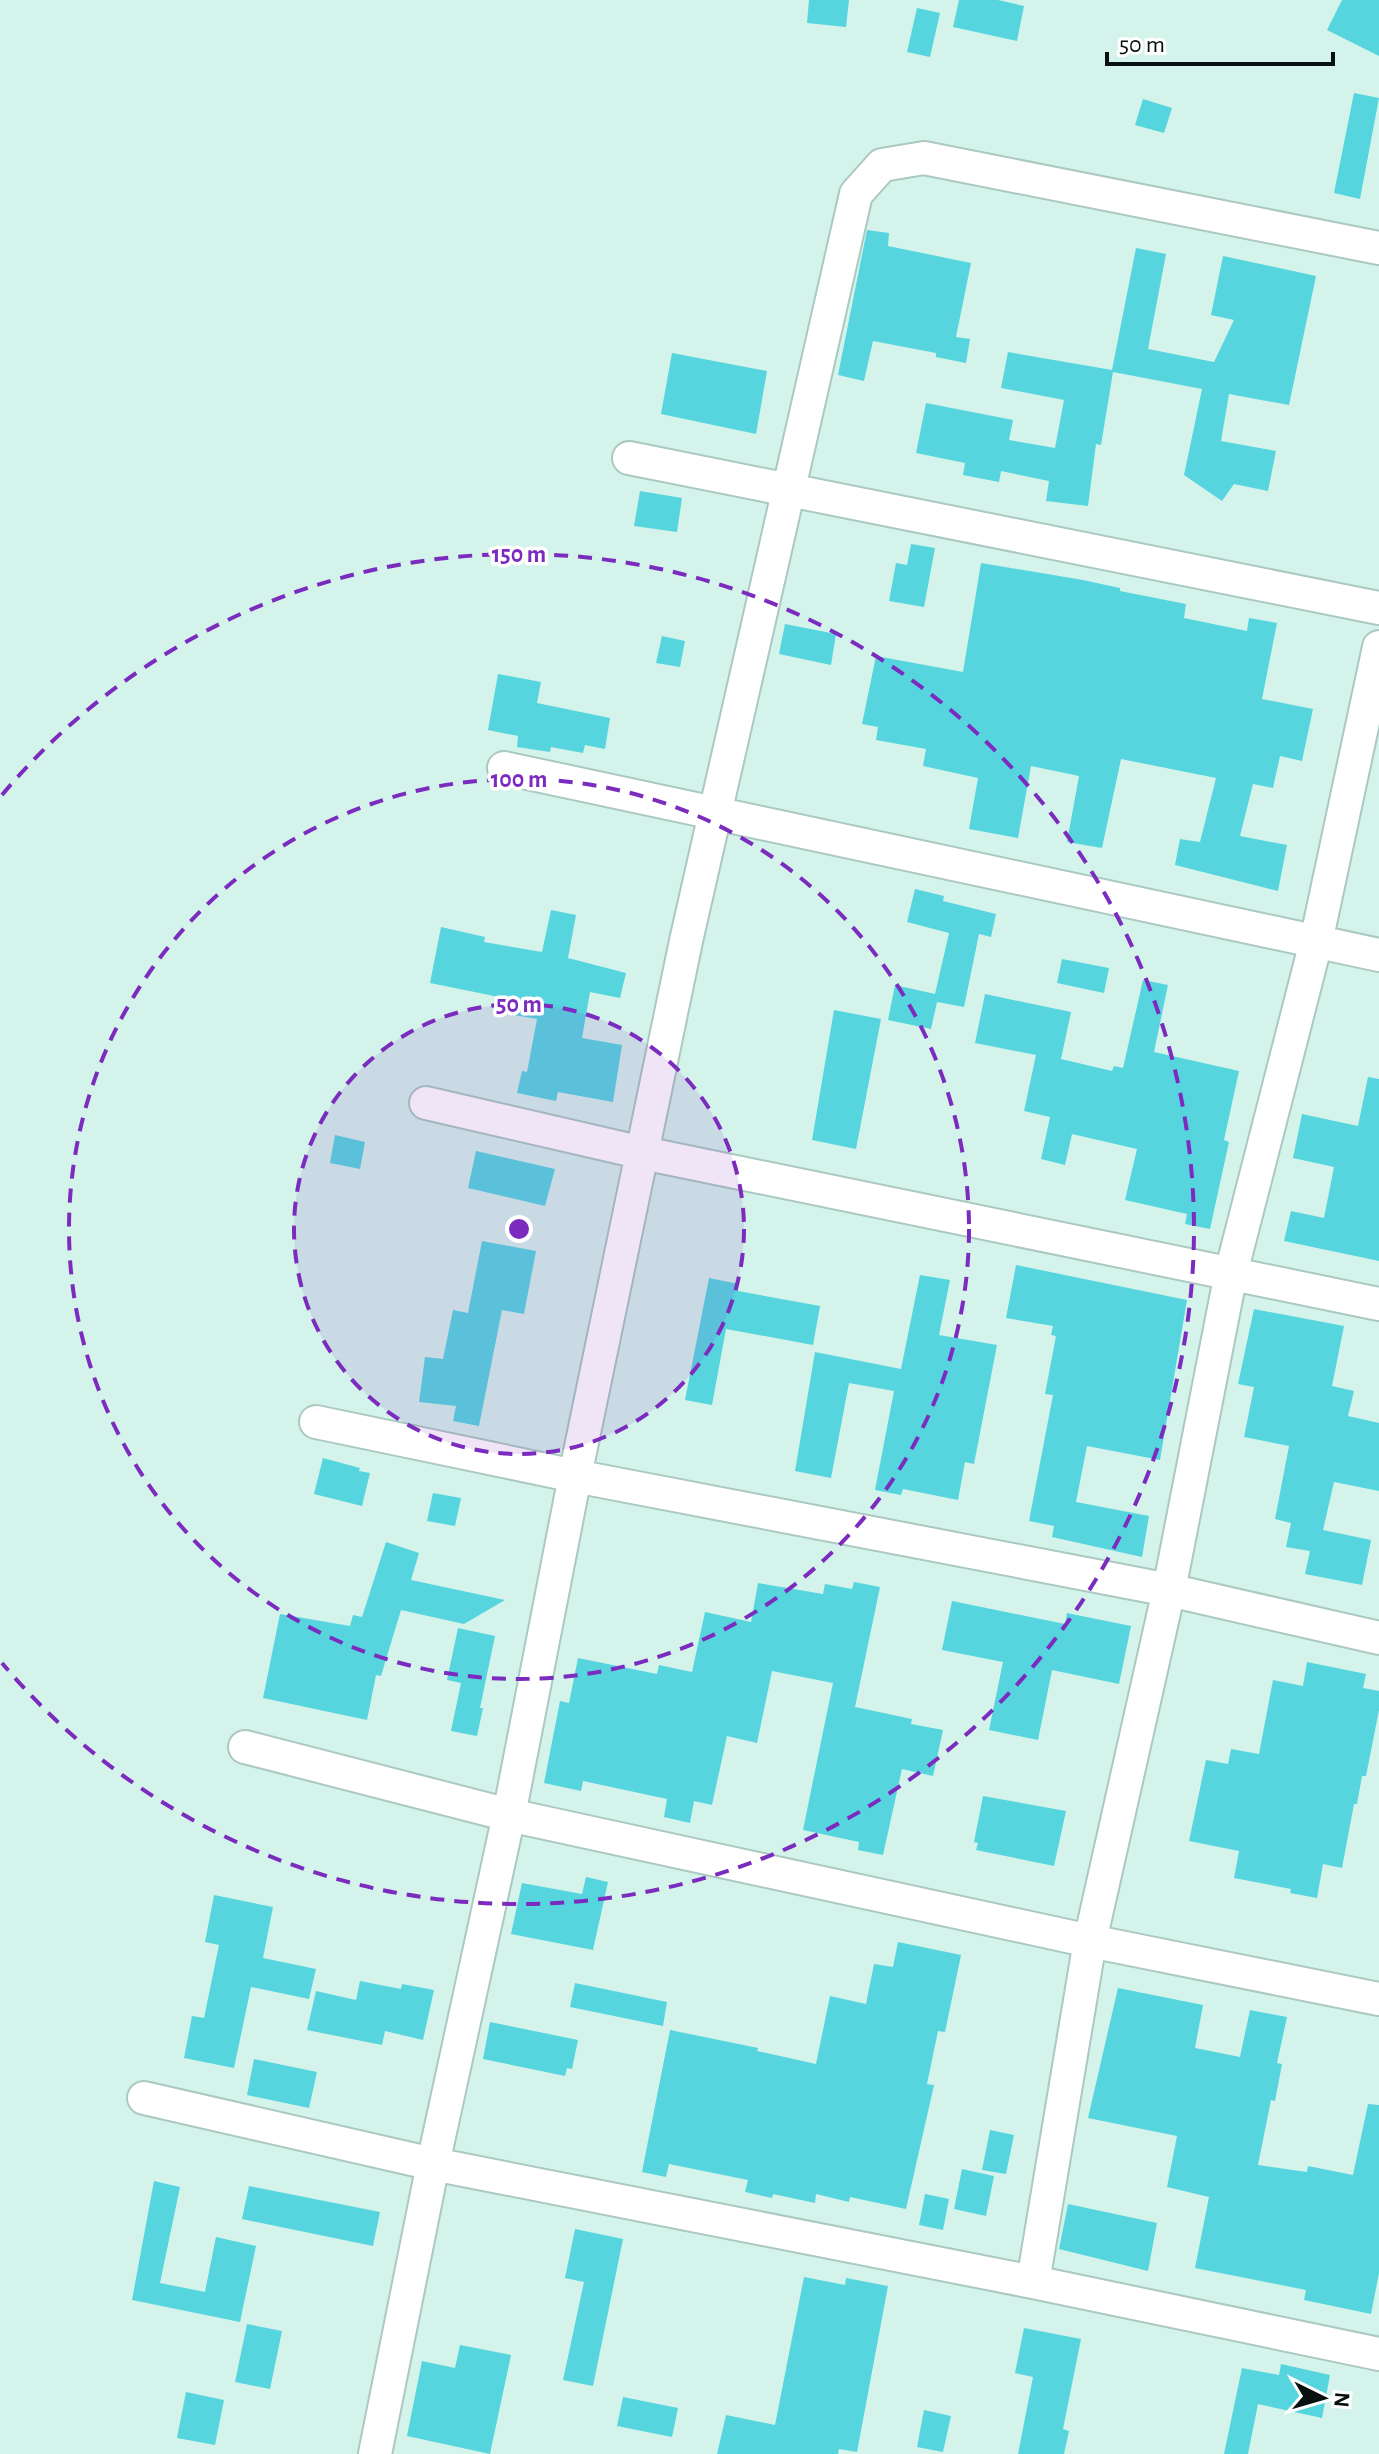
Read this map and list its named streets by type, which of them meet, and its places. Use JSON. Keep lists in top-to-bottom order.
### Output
{
  "scale_bar": "50 m",
  "north": "right",
  "rings": ["150 m", "100 m", "50 m"]
}
